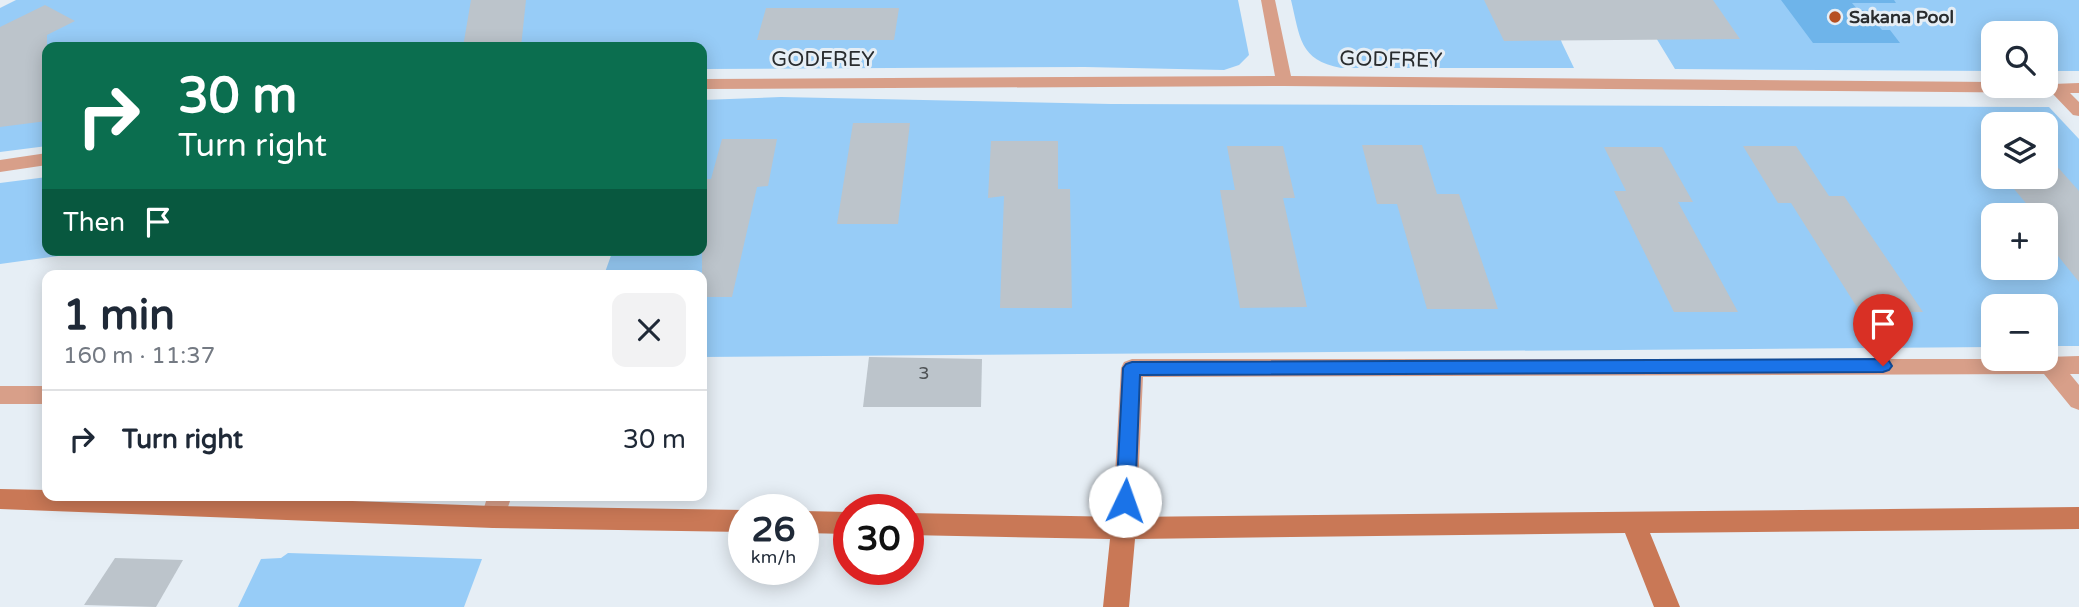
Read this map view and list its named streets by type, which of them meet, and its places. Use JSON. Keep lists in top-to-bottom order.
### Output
{
  "streets": {
    "lane": ["GODFREY"]
  },
  "places": ["Sakana Pool"],
  "house_numbers": ["3"],
  "page": {
    "map_buttons": ["+", "−"],
    "turn": ["30 m", "Turn right"],
    "then": "Then",
    "heading": ["1 min", "160 m · 11:37"],
    "list": [
      {
        "name": "Turn right",
        "value": "30 m"
      }
    ],
    "speed": "26 km/h",
    "limit": "30"
  }
}
